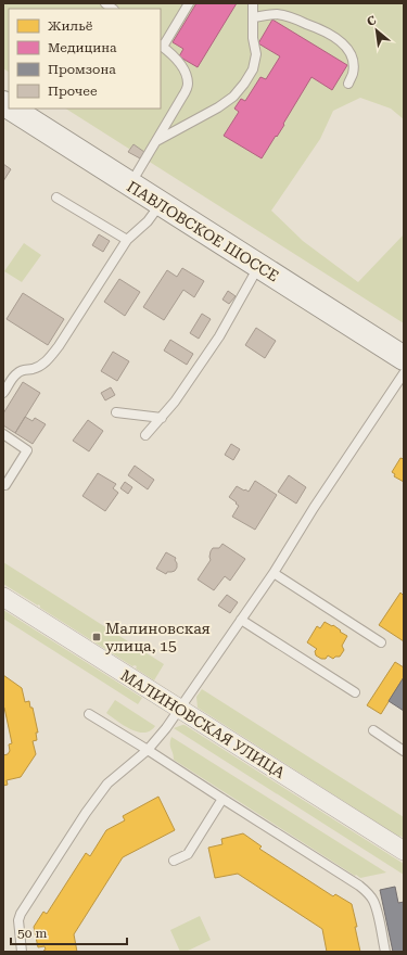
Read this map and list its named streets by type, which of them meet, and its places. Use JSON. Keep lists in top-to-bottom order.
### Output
{
  "streets": {
    "main road": ["ПАВЛОВСКОЕ ШОССЕ"],
    "street": ["МАЛИНОВСКАЯ УЛИЦА"]
  },
  "places": {
    "transit": ["Малиновская улица, 15"]
  },
  "legend": [
    "Жильё",
    "Медицина",
    "Промзона",
    "Прочее"
  ],
  "scale_bar": "50 m",
  "north": "top left"
}
